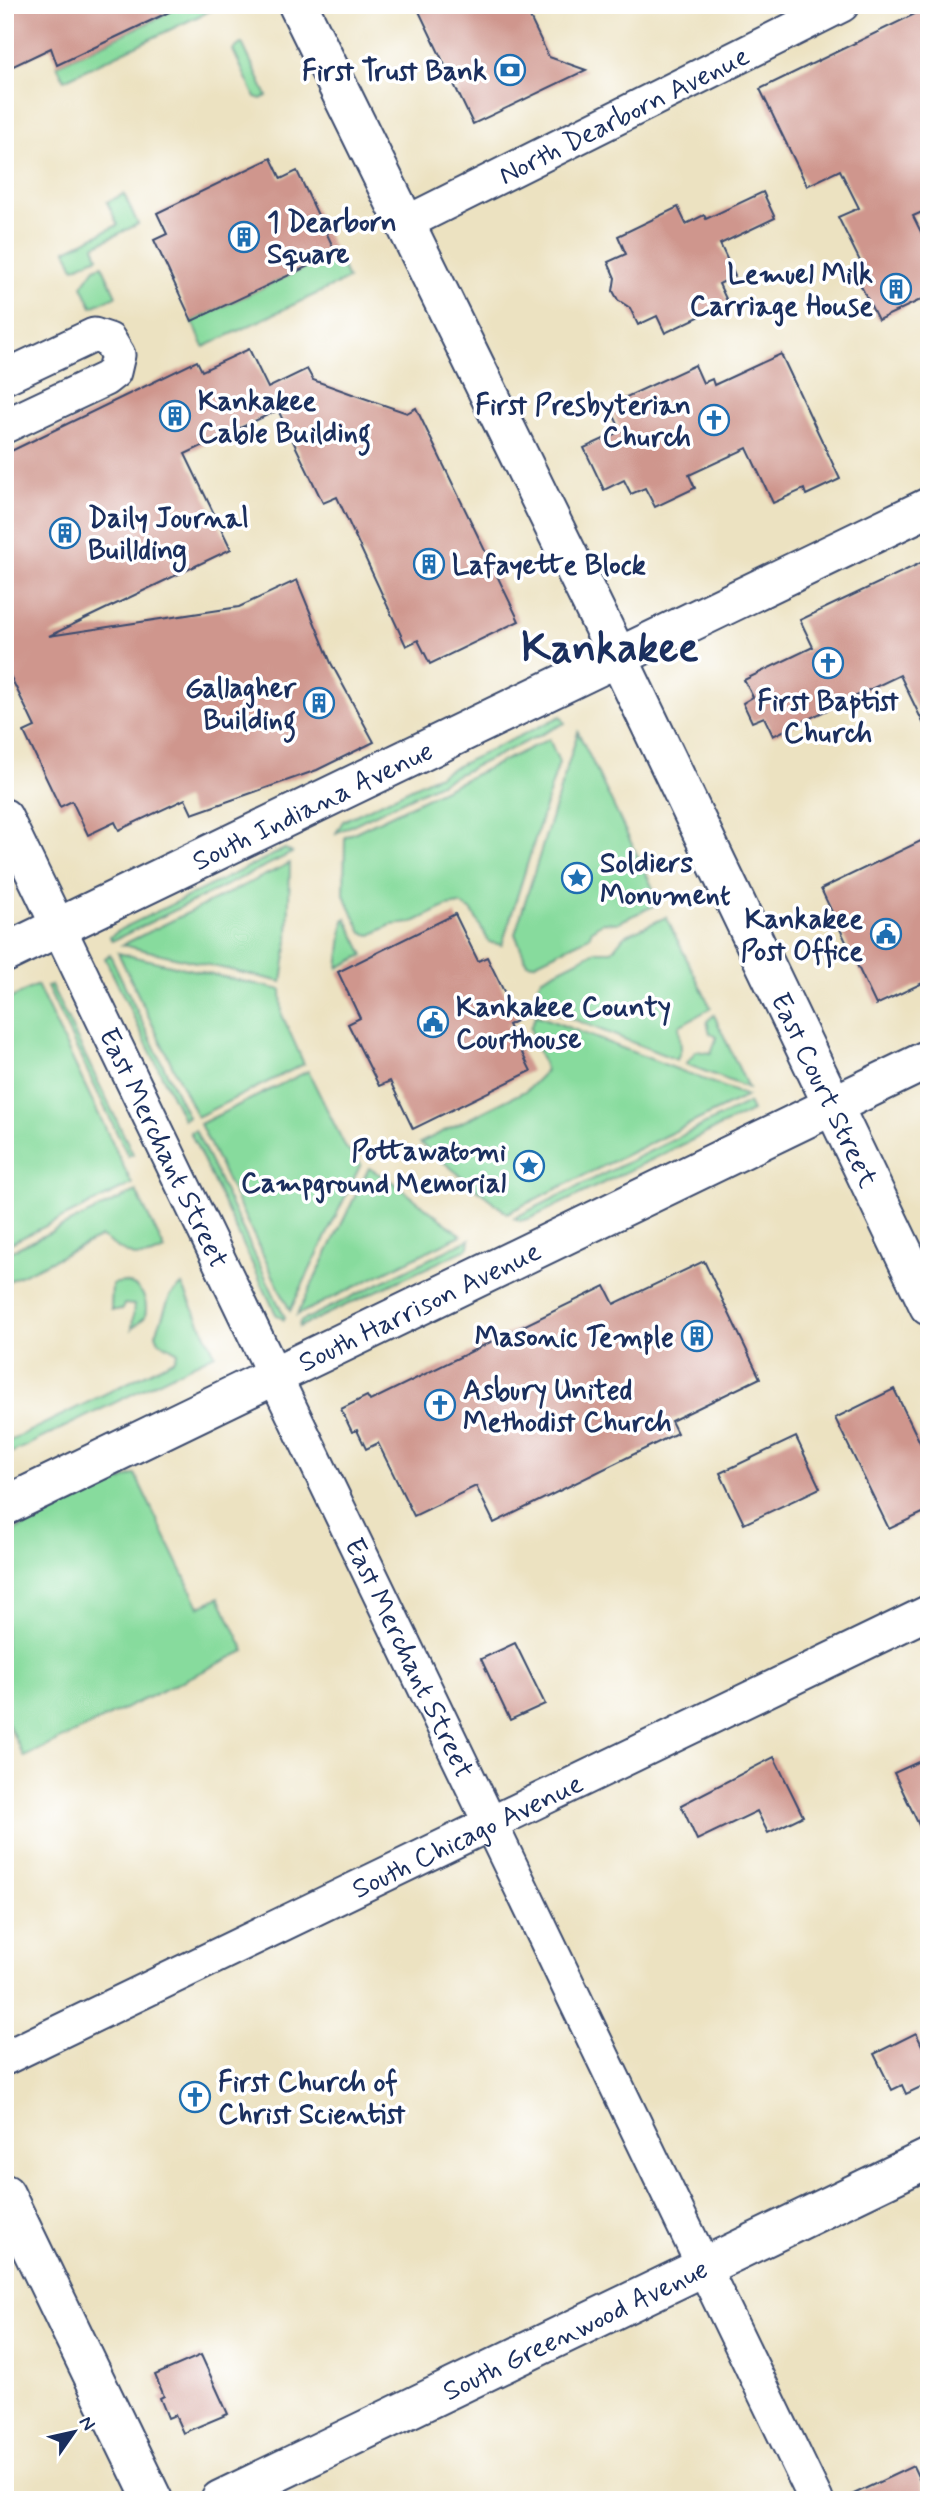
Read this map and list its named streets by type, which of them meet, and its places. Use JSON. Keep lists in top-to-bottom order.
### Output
{
  "streets": {
    "main road": [
      "South Indiana Avenue",
      "East Court Street",
      "South Harrison Avenue",
      "South Greenwood Avenue"
    ],
    "street": ["North Dearborn Avenue", "East Merchant Street", "South Chicago Avenue"]
  },
  "crossings": [
    ["North Dearborn Avenue", "East Court Street"],
    ["South Indiana Avenue", "East Court Street"],
    ["South Indiana Avenue", "East Merchant Street"],
    ["East Court Street", "South Harrison Avenue"],
    ["East Merchant Street", "South Harrison Avenue"],
    ["East Merchant Street", "South Chicago Avenue"],
    ["East Merchant Street", "South Greenwood Avenue"]
  ],
  "districts": ["Kankakee"],
  "places": {
    "bank": ["First Trust Bank"],
    "building": [
      "1 Dearborn Square",
      "Lemuel Milk Carriage House",
      "Kankakee Cable Building",
      "Daily Journal Buillding",
      "Lafayette Block",
      "Gallagher Building",
      "Masonic Temple"
    ],
    "church": [
      "First Presbyterian Church",
      "First Baptist Church",
      "Asbury United Methodist Church",
      "First Church of Christ Scientist"
    ],
    "place": ["Soldiers Monument", "Pottawatomi Campground Memorial"],
    "public building": ["Kankakee Post Office", "Kankakee County Courthouse"]
  },
  "north": "top right"
}
